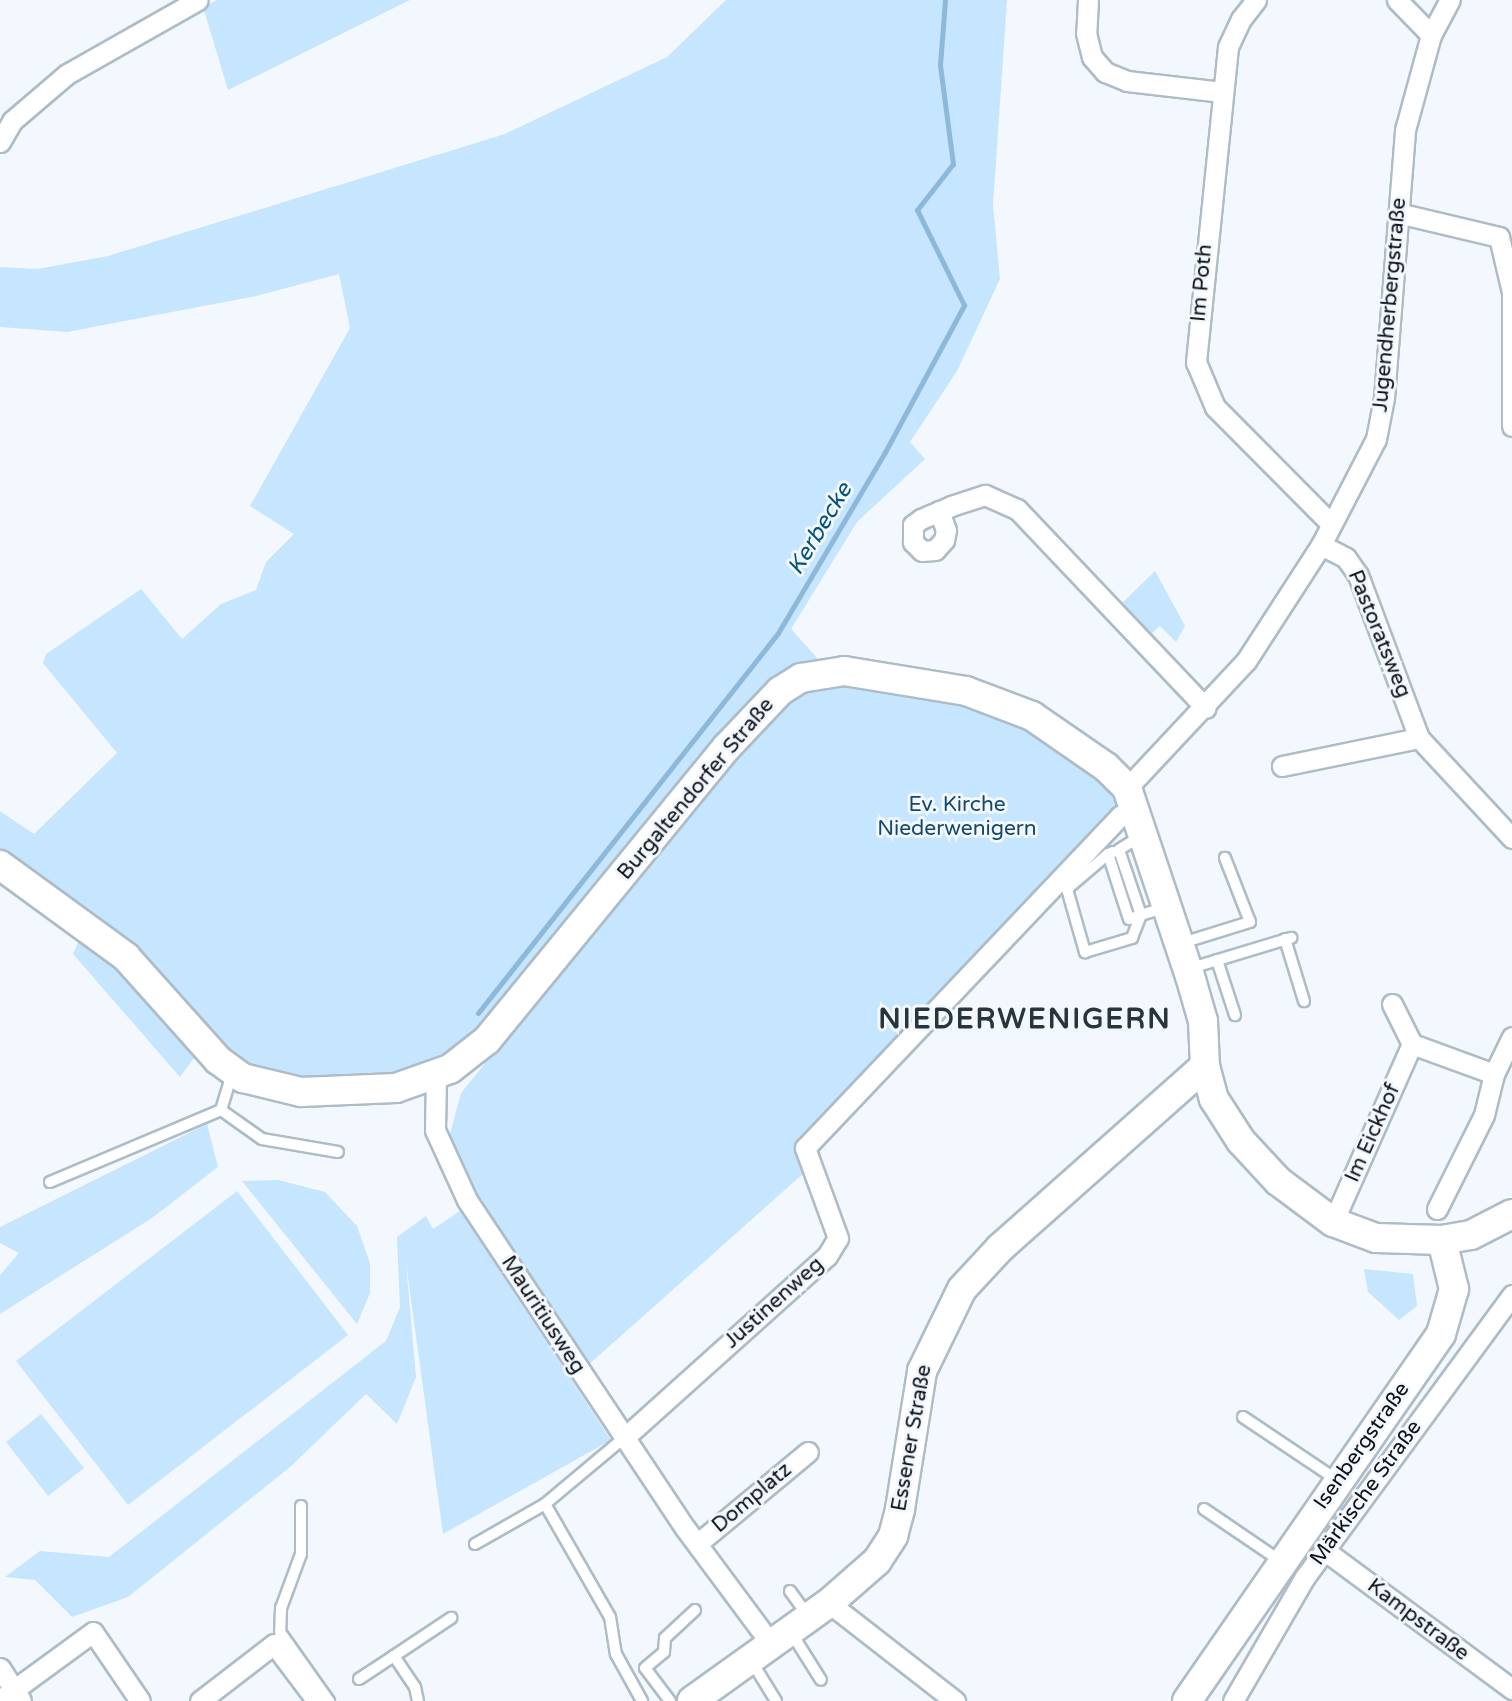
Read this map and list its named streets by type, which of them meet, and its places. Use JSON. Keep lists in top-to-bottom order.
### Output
{
  "streets": {
    "main road": ["Burgaltendorfer Straße", "Essener Straße", "Isenbergstraße"],
    "street": [
      "Im Poth",
      "Jugendherbergstraße",
      "Pastoratsweg",
      "Im Eickhof",
      "Justinenweg",
      "Mauritiusweg",
      "Märkische Straße",
      "Domplatz",
      "Kampstraße"
    ]
  },
  "crossings": [
    ["Im Poth", "Jugendherbergstraße"],
    ["Jugendherbergstraße", "Pastoratsweg"],
    ["Jugendherbergstraße", "Burgaltendorfer Straße"],
    ["Jugendherbergstraße", "Justinenweg"],
    ["Burgaltendorfer Straße", "Im Eickhof"],
    ["Burgaltendorfer Straße", "Justinenweg"],
    ["Burgaltendorfer Straße", "Mauritiusweg"],
    ["Burgaltendorfer Straße", "Essener Straße"],
    ["Burgaltendorfer Straße", "Isenbergstraße"],
    ["Justinenweg", "Mauritiusweg"],
    ["Mauritiusweg", "Domplatz"],
    ["Essener Straße", "Domplatz"],
    ["Märkische Straße", "Kampstraße"]
  ],
  "districts": ["NIEDERWENIGERN"],
  "water": ["Kerbecke"],
  "parks": ["Ev. Kirche Niederwenigern"]
}
